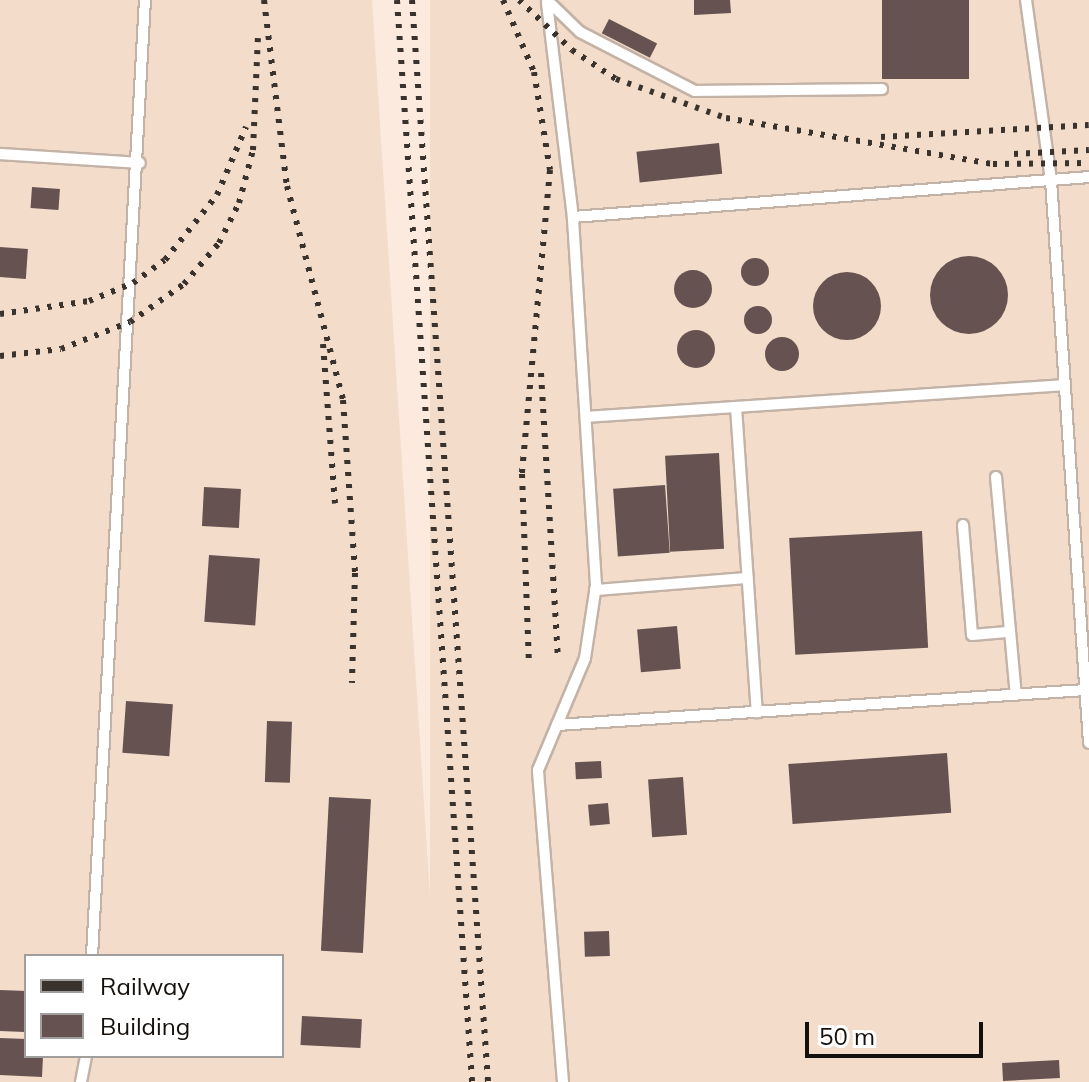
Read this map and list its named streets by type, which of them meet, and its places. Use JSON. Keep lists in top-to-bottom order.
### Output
{
  "legend": ["Railway", "Building"],
  "scale_bar": "50 m"
}
